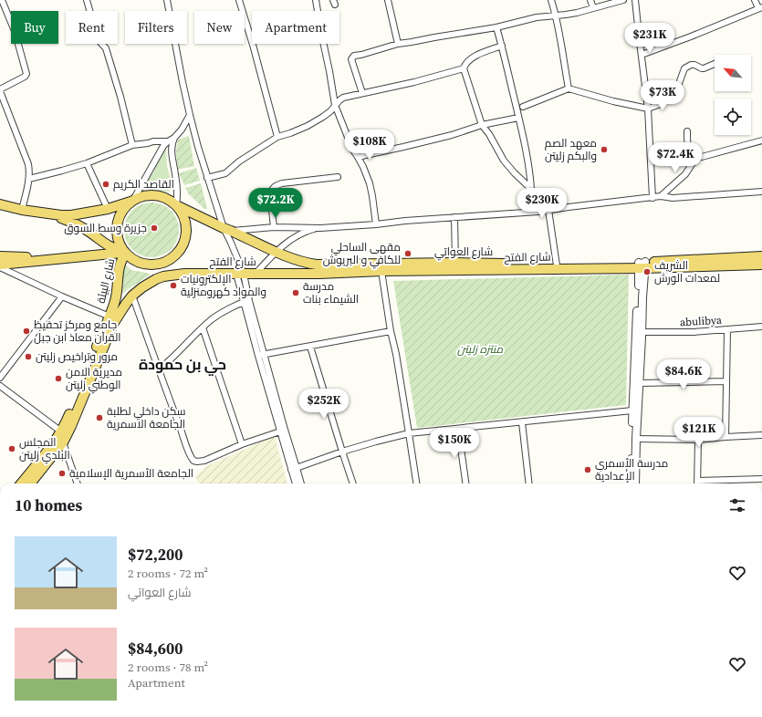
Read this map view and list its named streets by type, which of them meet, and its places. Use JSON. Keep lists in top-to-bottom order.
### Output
{
  "streets": {
    "main road": ["شارع العواتي", "شارع الفتح", "شارع البيئة"],
    "street": ["abulibya"]
  },
  "crossings": [
    ["شارع العواتي", "شارع الفتح"],
    ["شارع العواتي", "شارع البيئة"],
    ["شارع الفتح", "شارع البيئة"]
  ],
  "districts": ["حي بن حمودة"],
  "parks": ["منتزه زليتن"],
  "places": [
    "معهد الصم والبكم زليتن",
    "القاصد الكريم",
    "جزيرة وسط السوق",
    "مقهى الساحلي للكافي و البريوش",
    "الشريف لمعدات الورش",
    "الإلكترونيات والمواد كهرومنزلية",
    "مدرسة الشيماء بنات",
    "جامع ومركز تحفيظ القرآن معاذ ابن جبل",
    "مرور وتراخيص زليتن",
    "مديرية الامن الوطني زليتن",
    "سكن داخلي لطلبة الجامعة اﻻسمرية",
    "المجلس البلدي زليتن",
    "مدرسة الأسمري الإعدادية",
    "الجامعة الأسمرية الإسلامية"
  ],
  "north": "top left",
  "page": {
    "chip": [
      "Buy",
      "Rent",
      "Filters",
      "New",
      "Apartment"
    ],
    "price": [
      "$231K",
      "$73K",
      "$108K",
      "$72.4K",
      "$72.2K",
      "$230K",
      "$84.6K",
      "$252K",
      "$121K",
      "$150K"
    ],
    "heading": "10 homes",
    "list": [
      {
        "name": "$72,200",
        "note": "2 rooms · 72 m² · شارع العواتي"
      },
      {
        "name": "$84,600",
        "note": "2 rooms · 78 m² · Apartment"
      }
    ]
  }
}
